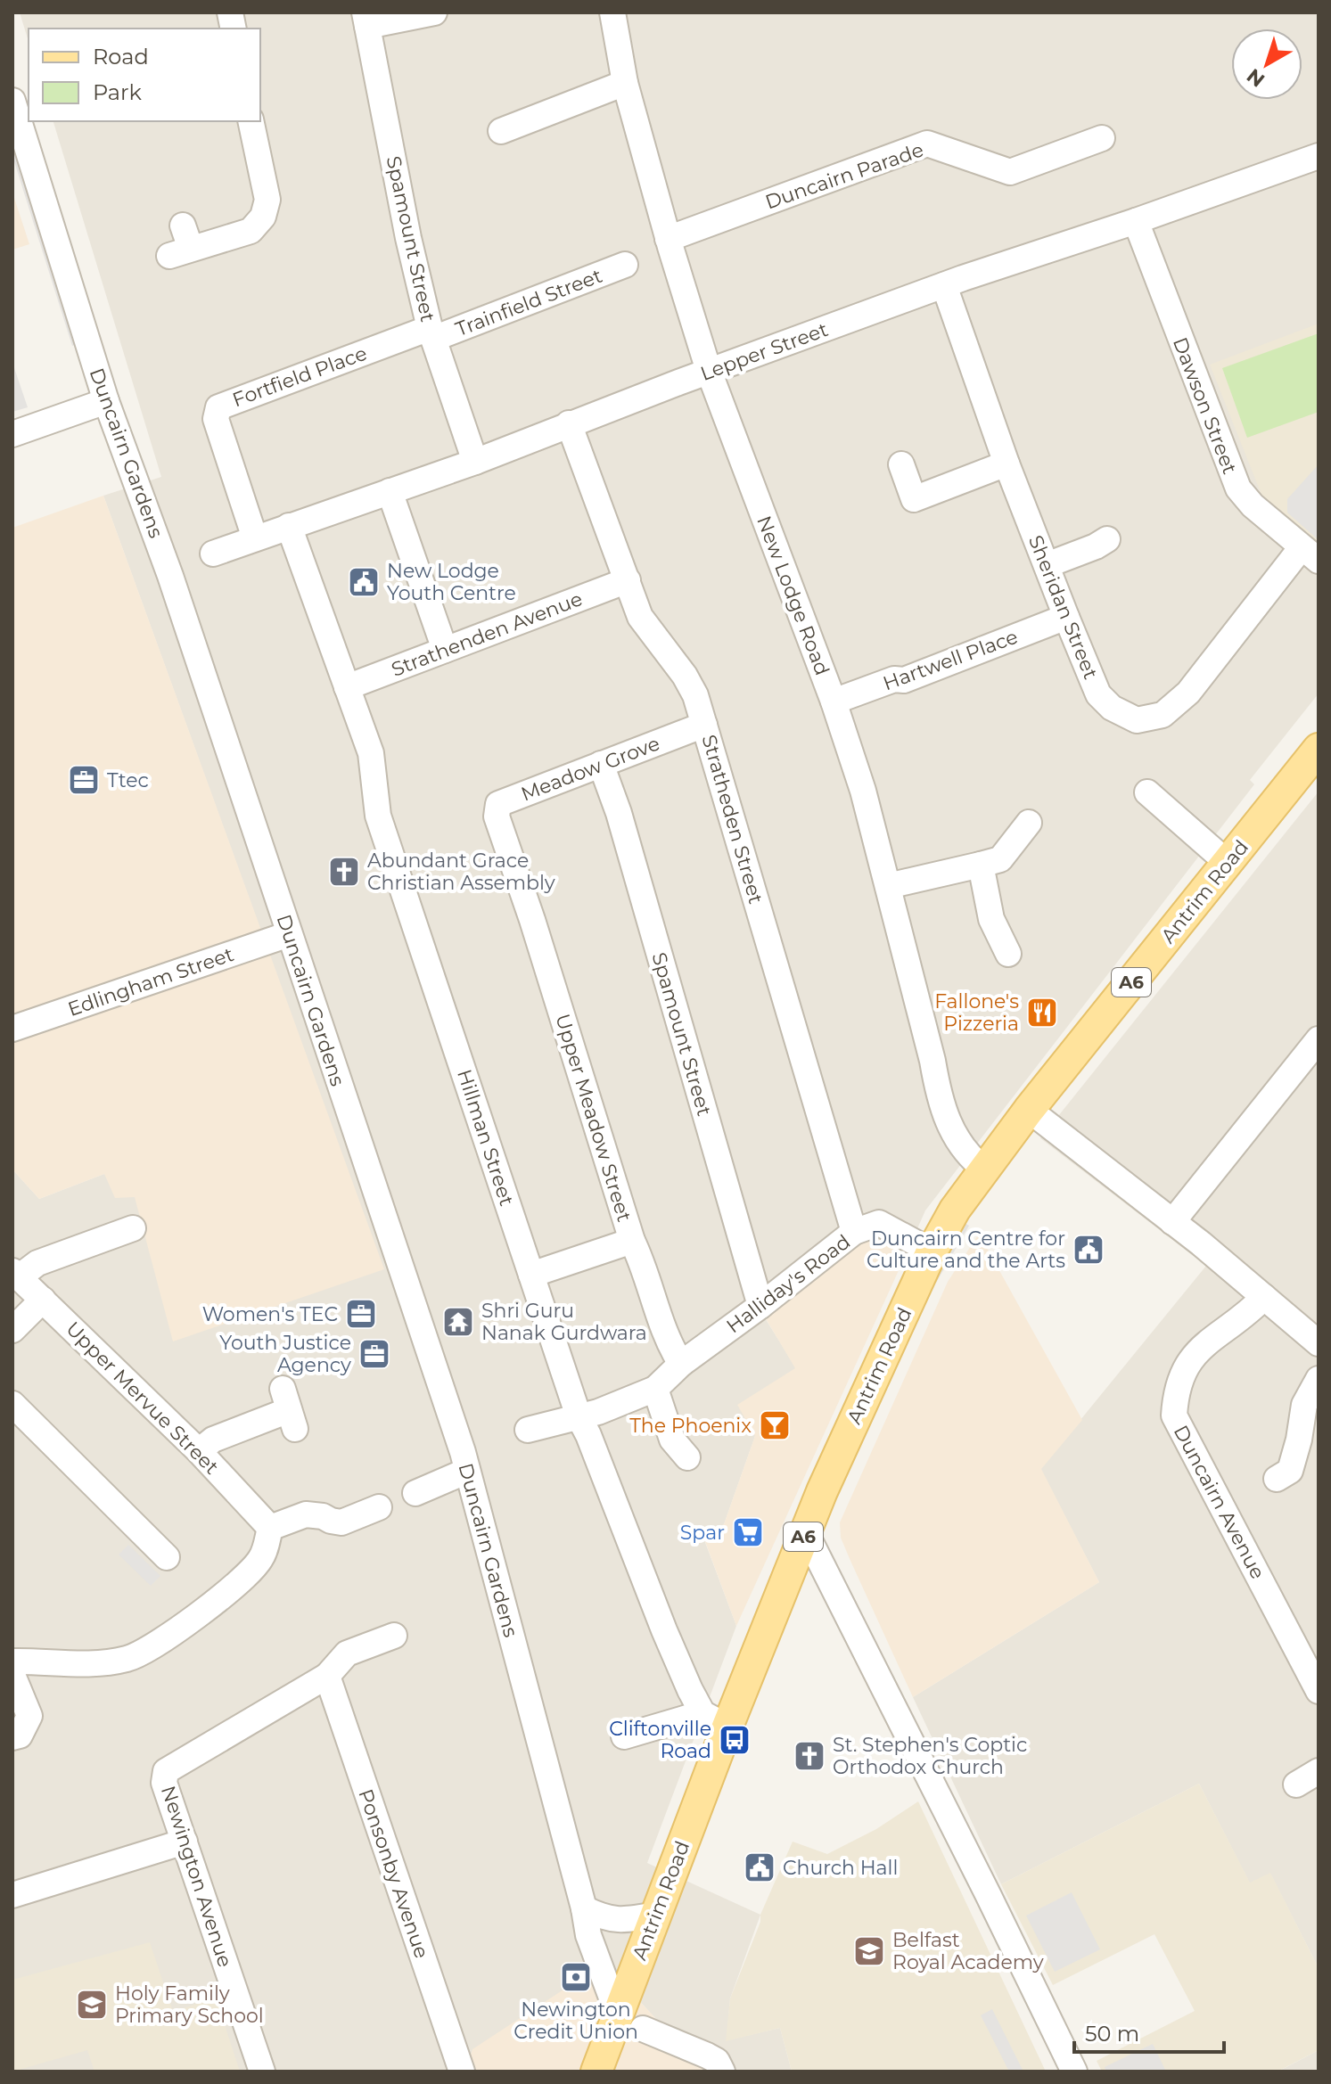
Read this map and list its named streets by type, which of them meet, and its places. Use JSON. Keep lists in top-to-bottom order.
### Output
{
  "streets": {
    "main road": ["Antrim Road", "A6"],
    "street": [
      "Duncairn Parade",
      "Spamount Street",
      "Trainfield Street",
      "Lepper Street",
      "Fortfield Place",
      "Dawson Street",
      "Duncairn Gardens",
      "New Lodge Road",
      "Sheridan Street",
      "Strathenden Avenue",
      "Hartwell Place",
      "Meadow Grove",
      "Stratheden Street",
      "Edlingham Street",
      "Upper Meadow Street",
      "Hillman Street",
      "Halliday's Road",
      "Upper Mervue Street",
      "Duncairn Avenue",
      "Ponsonby Avenue",
      "Newington Avenue"
    ]
  },
  "crossings": [
    ["Duncairn Parade", "New Lodge Road"],
    ["Spamount Street", "Trainfield Street"],
    ["Spamount Street", "Lepper Street"],
    ["Spamount Street", "Fortfield Place"],
    ["Spamount Street", "Meadow Grove"],
    ["Spamount Street", "Halliday's Road"],
    ["Trainfield Street", "Fortfield Place"],
    ["Lepper Street", "Fortfield Place"],
    ["Lepper Street", "Dawson Street"],
    ["Lepper Street", "New Lodge Road"],
    ["Lepper Street", "Sheridan Street"],
    ["Lepper Street", "Stratheden Street"],
    ["Lepper Street", "Hillman Street"],
    ["Dawson Street", "Sheridan Street"],
    ["Duncairn Gardens", "Antrim Road"],
    ["Duncairn Gardens", "Edlingham Street"],
    ["New Lodge Road", "Hartwell Place"],
    ["New Lodge Road", "Antrim Road"],
    ["Sheridan Street", "Hartwell Place"],
    ["Strathenden Avenue", "Stratheden Street"],
    ["Strathenden Avenue", "Hillman Street"],
    ["Meadow Grove", "Stratheden Street"],
    ["Meadow Grove", "Upper Meadow Street"],
    ["Stratheden Street", "Halliday's Road"],
    ["Antrim Road", "Hillman Street"],
    ["Antrim Road", "Halliday's Road"],
    ["Upper Meadow Street", "Halliday's Road"],
    ["Hillman Street", "Halliday's Road"],
    ["Ponsonby Avenue", "Newington Avenue"]
  ],
  "places": {
    "public building": ["New Lodge Youth Centre", "Duncairn Centre for Culture and the Arts", "Church Hall"],
    "office": ["Ttec", "Women's TEC", "Youth Justice Agency"],
    "church": ["Abundant Grace Christian Assembly", "St. Stephen's Coptic Orthodox Church"],
    "restaurant": ["Fallone's Pizzeria"],
    "temple": ["Shri Guru Nanak Gurdwara"],
    "bar": ["The Phoenix"],
    "supermarket": ["Spar"],
    "bus stop": ["Cliftonville Road"],
    "school or university": ["Belfast Royal Academy", "Holy Family Primary School"],
    "bank": ["Newington Credit Union"]
  },
  "legend": ["Road", "Park"],
  "scale_bar": "50 m",
  "north": "bottom left"
}
